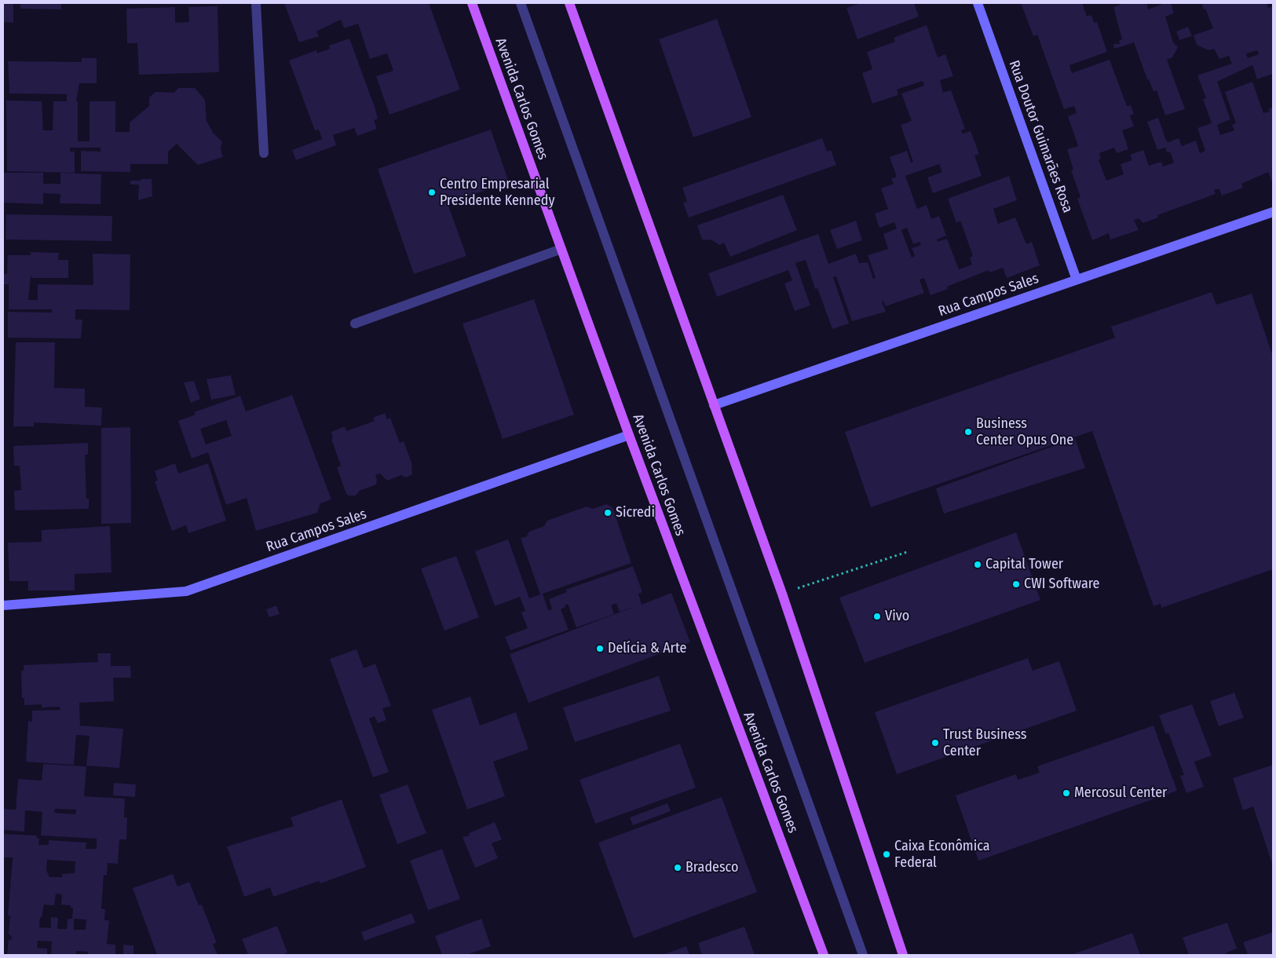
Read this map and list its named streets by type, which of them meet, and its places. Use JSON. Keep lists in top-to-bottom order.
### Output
{
  "streets": {
    "main road": ["Avenida Carlos Gomes"],
    "street": ["Rua Doutor Guimarães Rosa", "Rua Campos Sales"]
  },
  "crossings": [
    ["Avenida Carlos Gomes", "Rua Campos Sales"],
    ["Rua Doutor Guimarães Rosa", "Rua Campos Sales"]
  ],
  "places": [
    "Centro Empresarial Presidente Kennedy",
    "Business Center Opus One",
    "Sicredi",
    "Capital Tower",
    "CWI Software",
    "Vivo",
    "Delícia & Arte",
    "Trust Business Center",
    "Mercosul Center",
    "Caixa Econômica Federal",
    "Bradesco"
  ]
}
